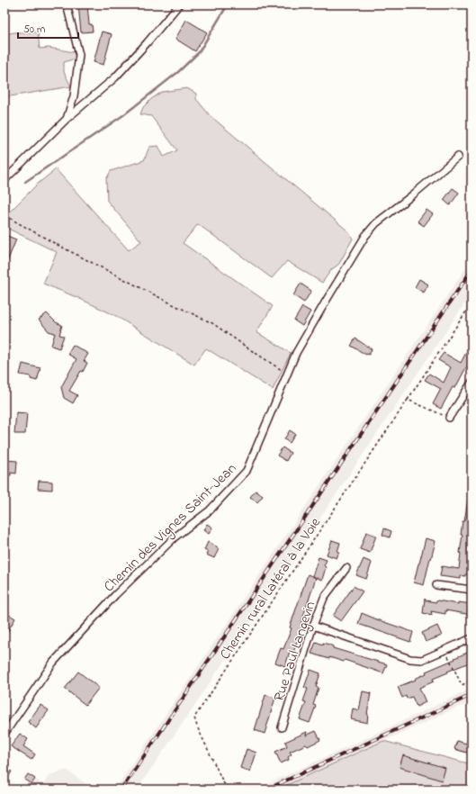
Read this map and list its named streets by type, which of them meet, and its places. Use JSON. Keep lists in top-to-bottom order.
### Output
{
  "streets": {
    "street": ["Chemin des Vignes Saint-Jean", "Rue Paul Langevin"],
    "path": ["Chemin rural Latéral à la Voie"]
  },
  "scale_bar": "50 m"
}
